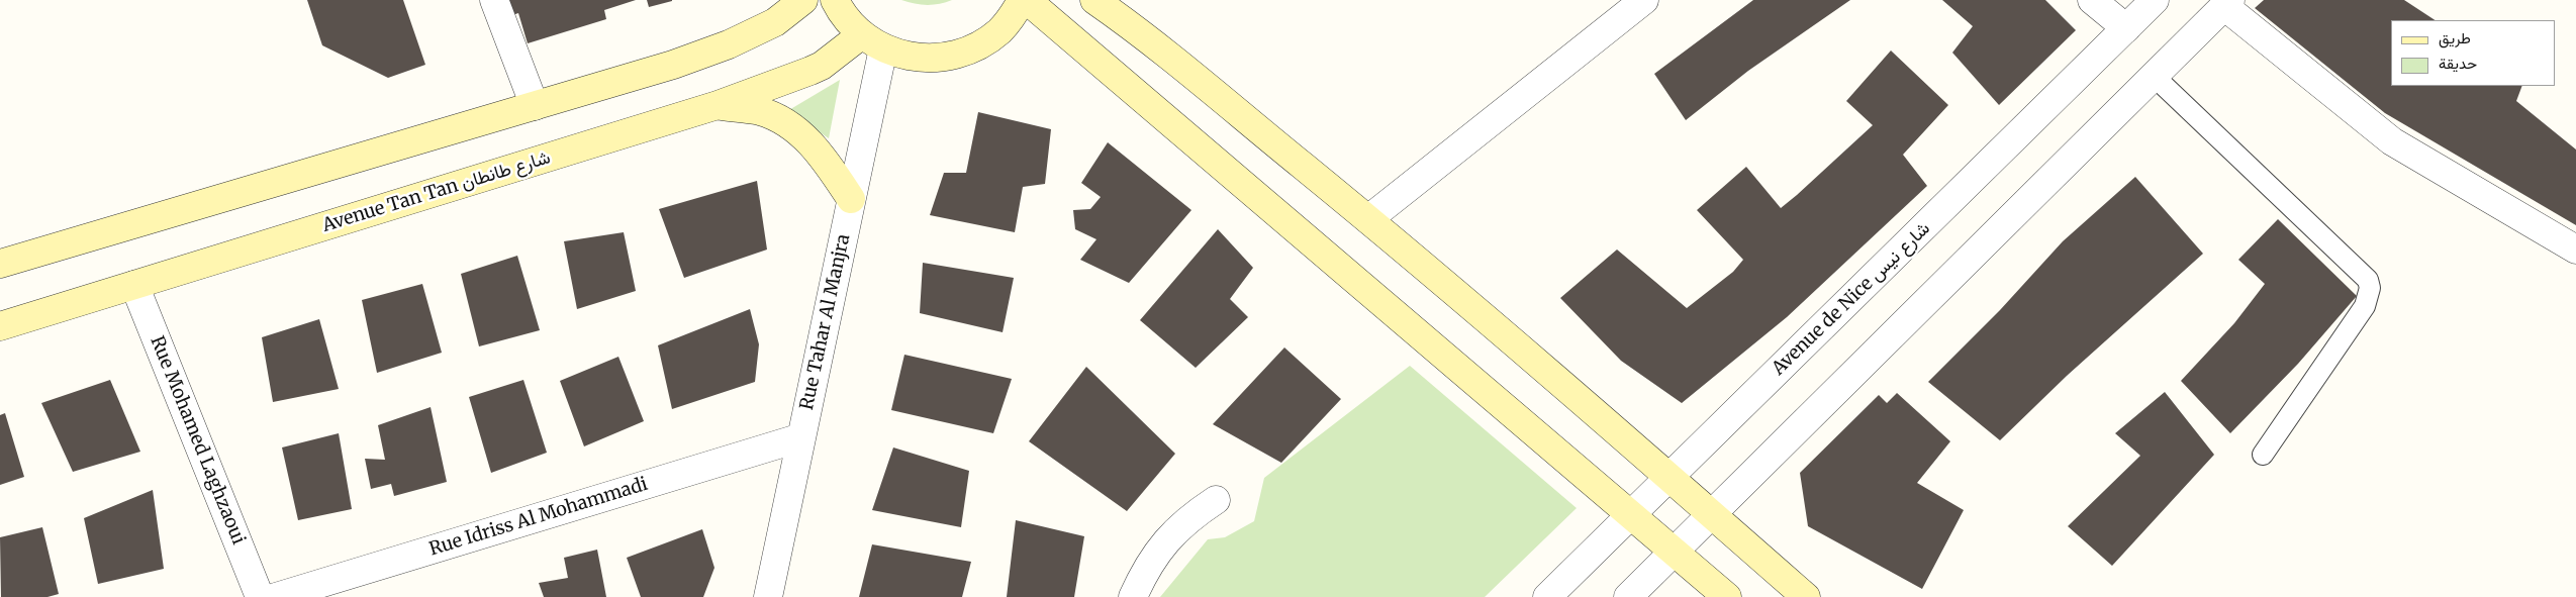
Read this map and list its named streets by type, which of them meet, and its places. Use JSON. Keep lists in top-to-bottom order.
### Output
{
  "streets": {
    "main road": ["Avenue Tan Tan شارع طانطان"],
    "street": [
      "Avenue de Nice شارع نيس",
      "Rue Tahar Al Manjra",
      "Rue Mohamed Laghzaoui",
      "Rue Idriss Al Mohammadi"
    ]
  },
  "crossings": [
    ["Avenue Tan Tan شارع طانطان", "Rue Tahar Al Manjra"],
    ["Avenue Tan Tan شارع طانطان", "Rue Mohamed Laghzaoui"],
    ["Rue Tahar Al Manjra", "Rue Idriss Al Mohammadi"]
  ],
  "legend": ["طريق", "حديقة"]
}
